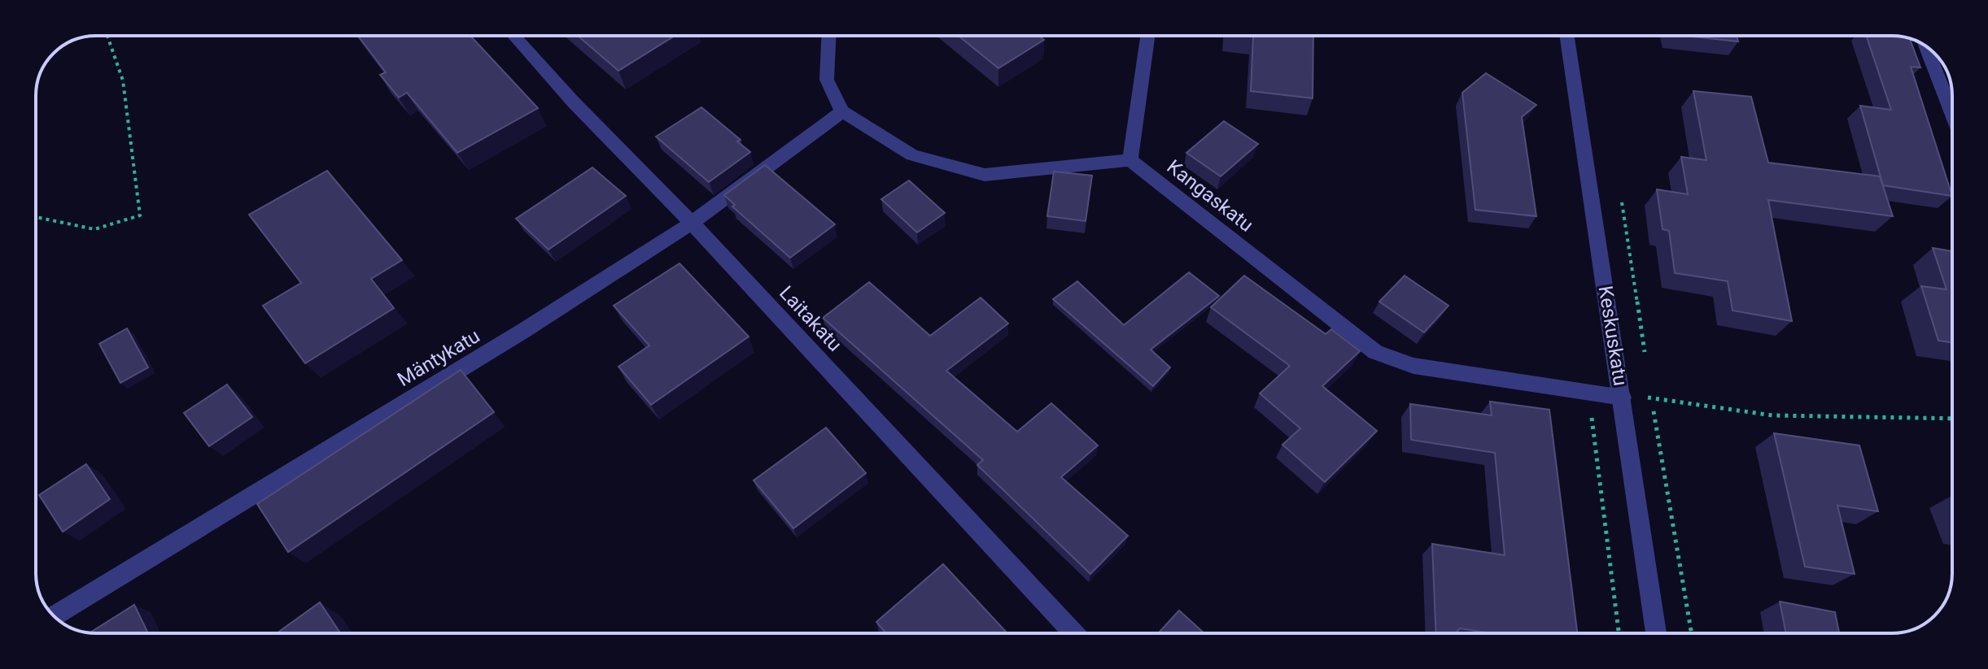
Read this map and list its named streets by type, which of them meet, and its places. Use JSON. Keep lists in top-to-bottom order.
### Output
{
  "streets": {
    "street": [
      "Kangaskatu",
      "Laitakatu",
      "Keskuskatu",
      "Mäntykatu"
    ]
  },
  "crossings": [
    ["Kangaskatu", "Keskuskatu"],
    ["Laitakatu", "Mäntykatu"]
  ]
}
